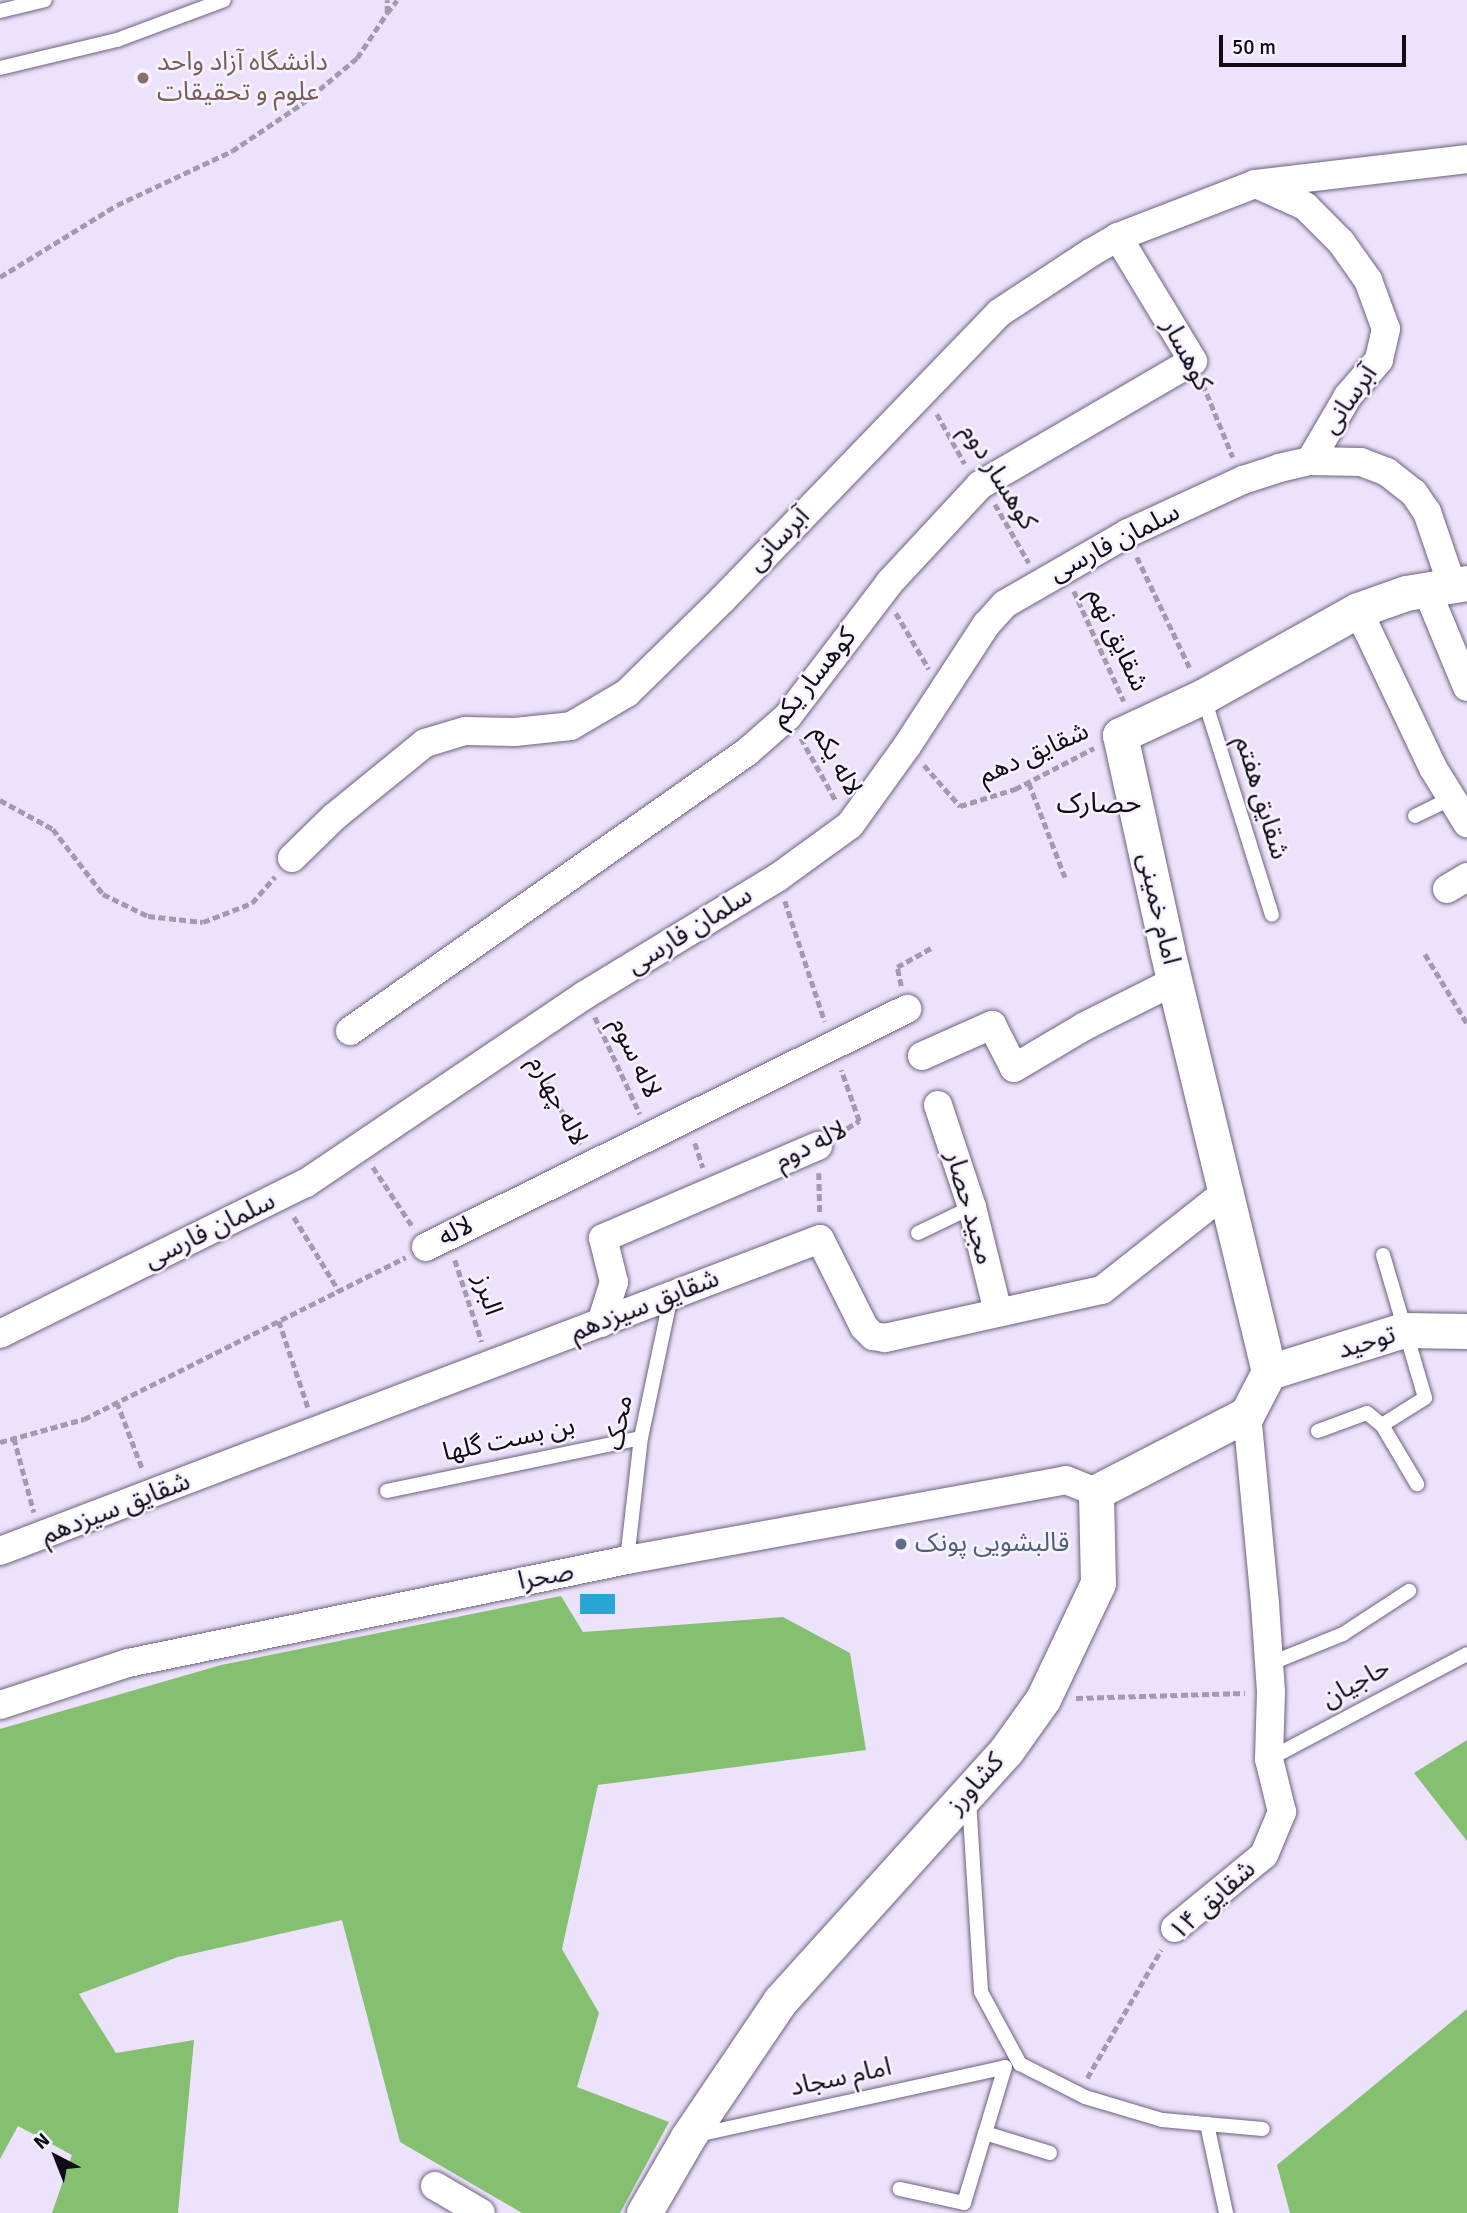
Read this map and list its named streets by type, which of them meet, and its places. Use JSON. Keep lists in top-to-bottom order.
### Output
{
  "streets": {
    "street": [
      "کوهسار",
      "آبرسانی",
      "سلمان فارسی",
      "کوهسار یکم",
      "امام خمینی",
      "لاله دوم",
      "مجید حصار",
      "لاله",
      "شقایق سیزدهم",
      "توحید",
      "صحرا",
      "کشاورز",
      "شقایق ۱۴"
    ],
    "lane": [
      "شقایق هفتم",
      "محک",
      "بن بست گلها",
      "حاجیان",
      "امام سجاد"
    ],
    "path": [
      "کوهسار دوم",
      "شقایق نهم",
      "شقایق دهم",
      "لاله یکم",
      "لاله سوم",
      "لاله چهارم",
      "البرز"
    ]
  },
  "crossings": [
    ["کوهسار", "آبرسانی"],
    ["کوهسار", "سلمان فارسی"],
    ["کوهسار", "کوهسار یکم"],
    ["آبرسانی", "کوهسار دوم"],
    ["آبرسانی", "سلمان فارسی"],
    ["کوهسار دوم", "سلمان فارسی"],
    ["کوهسار دوم", "شقایق نهم"],
    ["کوهسار دوم", "کوهسار یکم"],
    ["سلمان فارسی", "شقایق نهم"],
    ["سلمان فارسی", "شقایق دهم"],
    ["سلمان فارسی", "لاله یکم"],
    ["سلمان فارسی", "لاله سوم"],
    ["سلمان فارسی", "لاله چهارم"],
    ["سلمان فارسی", "لاله دوم"],
    ["سلمان فارسی", "البرز"],
    ["شقایق نهم", "شقایق دهم"],
    ["شقایق نهم", "امام خمینی"],
    ["کوهسار یکم", "لاله یکم"],
    ["شقایق دهم", "امام خمینی"],
    ["امام خمینی", "توحید"],
    ["لاله سوم", "لاله دوم"],
    ["لاله سوم", "لاله"],
    ["لاله چهارم", "لاله"],
    ["لاله دوم", "لاله"],
    ["لاله دوم", "شقایق سیزدهم"],
    ["لاله", "البرز"],
    ["البرز", "شقایق سیزدهم"],
    ["شقایق سیزدهم", "محک"],
    ["محک", "بن بست گلها"],
    ["محک", "صحرا"],
    ["صحرا", "کشاورز"],
    ["حاجیان", "شقایق ۱۴"],
    ["کشاورز", "امام سجاد"]
  ],
  "districts": ["حصارک"],
  "places": ["دانشگاه آزاد واحد علوم و تحقیقات", "قالبشویی پونک"],
  "scale_bar": "50 m",
  "north": "top left"
}
